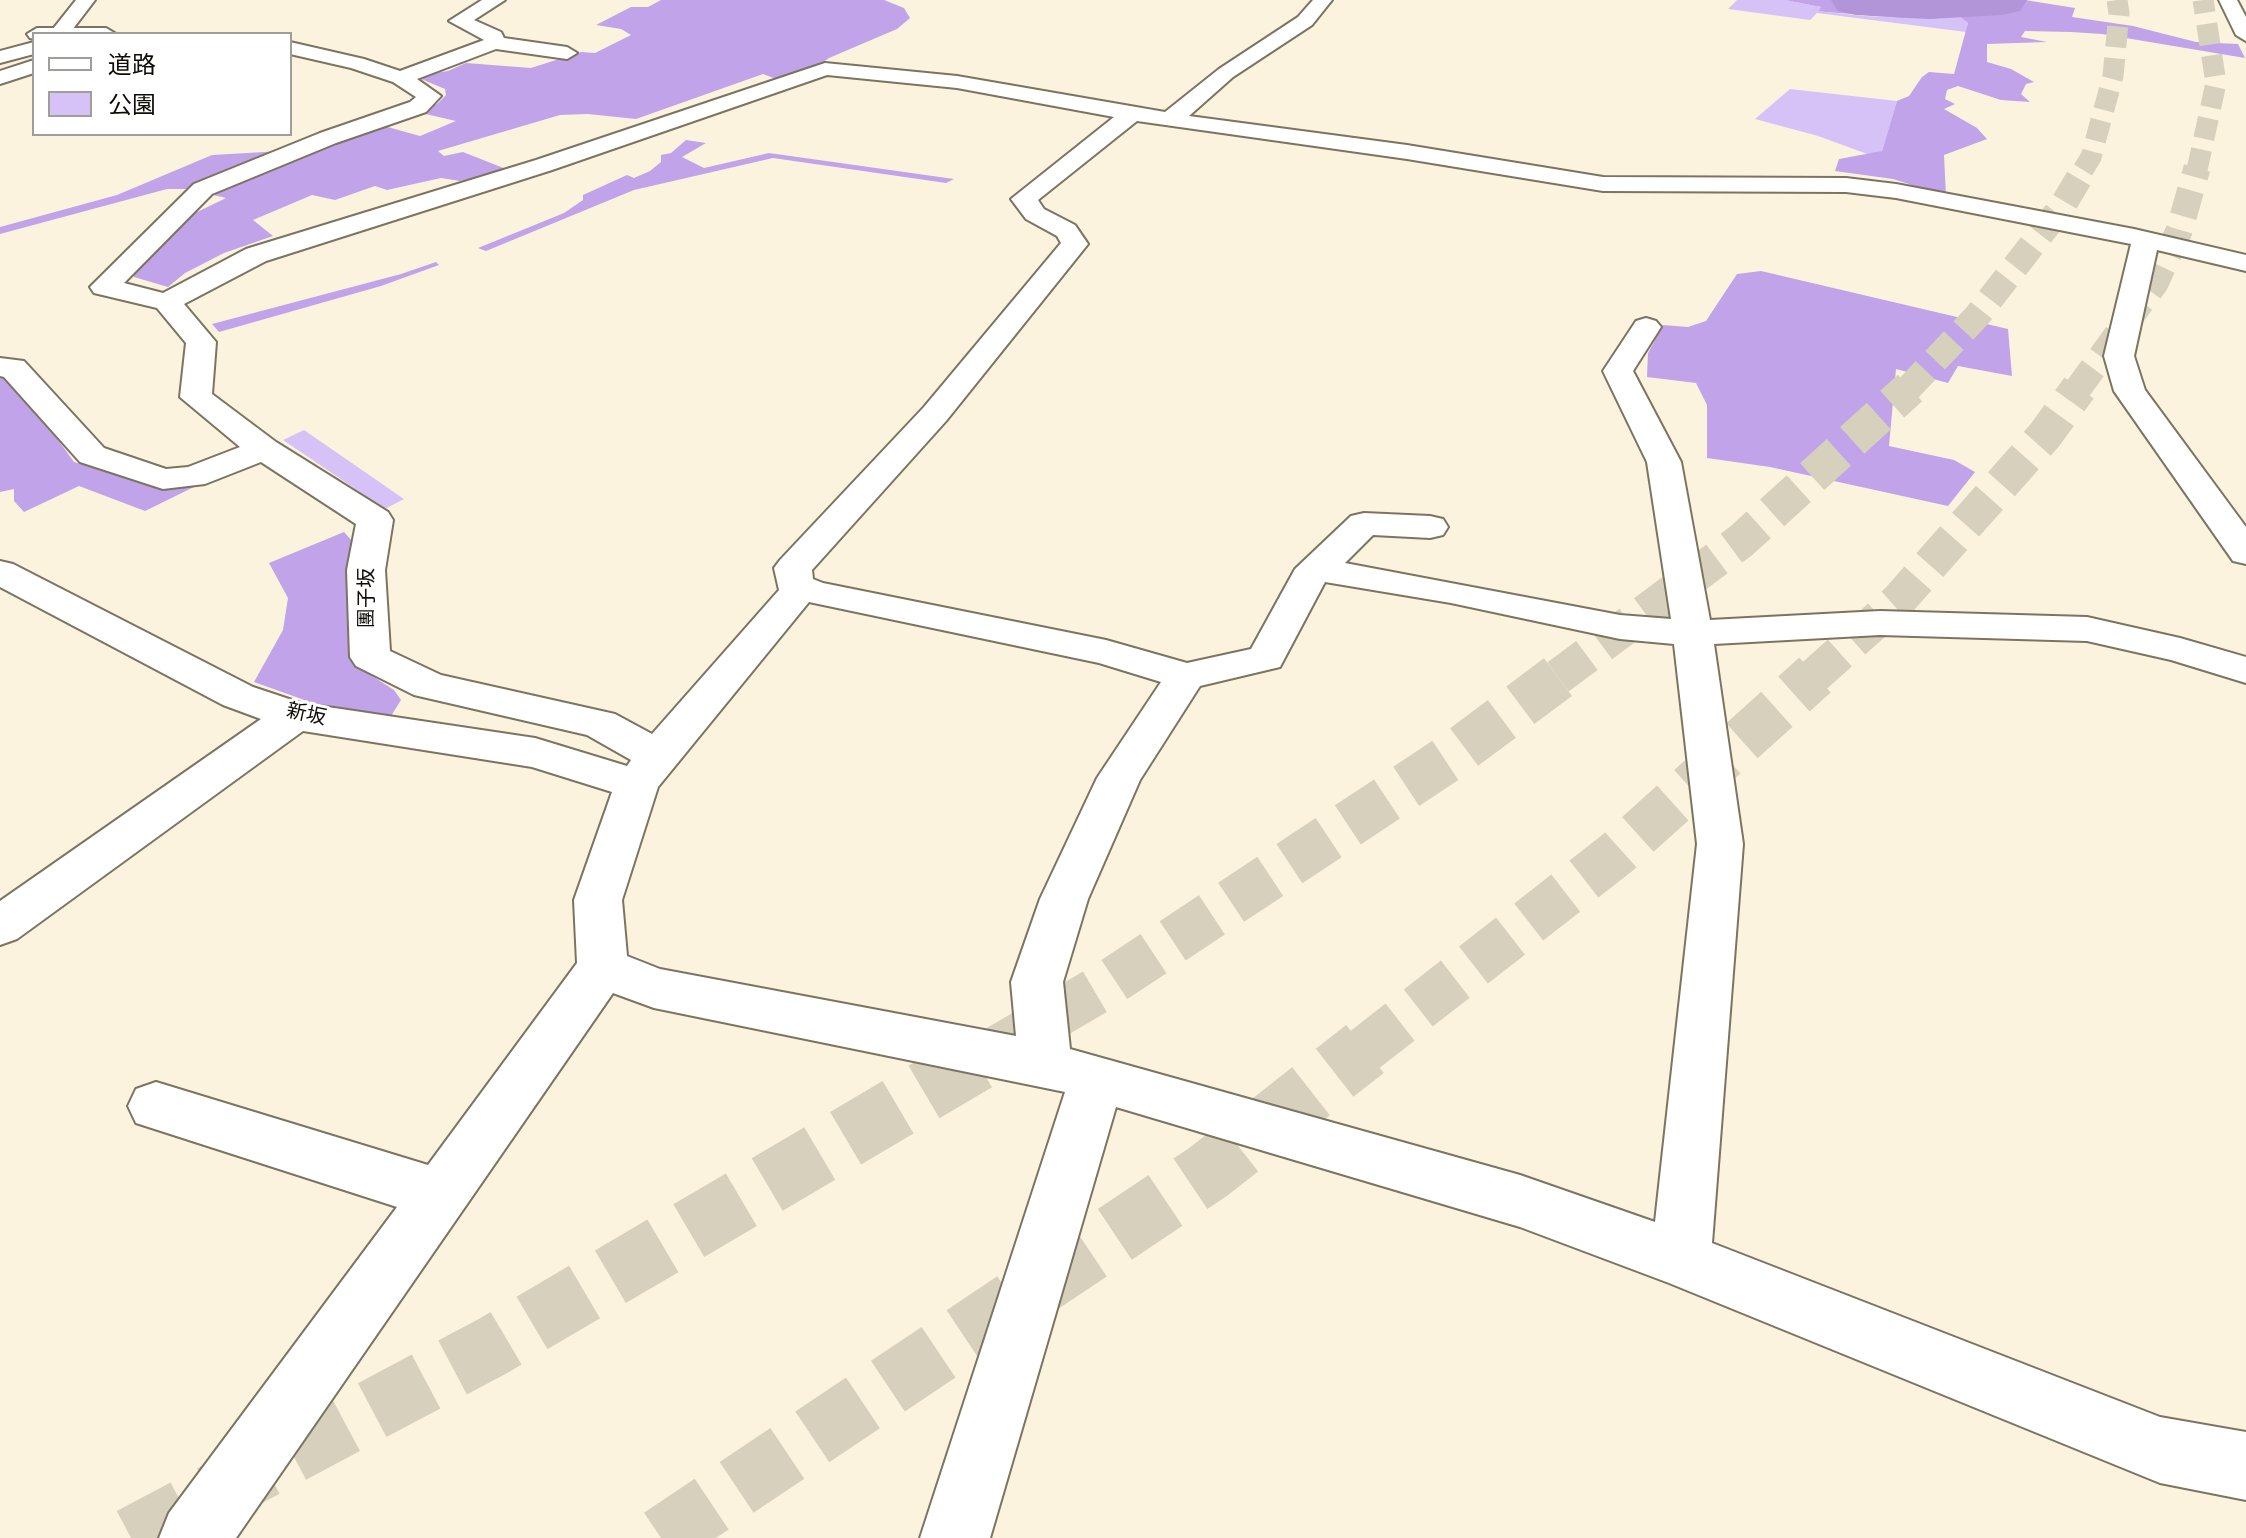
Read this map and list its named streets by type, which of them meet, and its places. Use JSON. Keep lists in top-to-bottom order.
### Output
{
  "streets": {
    "street": ["團子坂", "新坂"]
  },
  "crossings": [
    ["團子坂", "新坂"]
  ],
  "legend": ["道路", "公園"]
}
